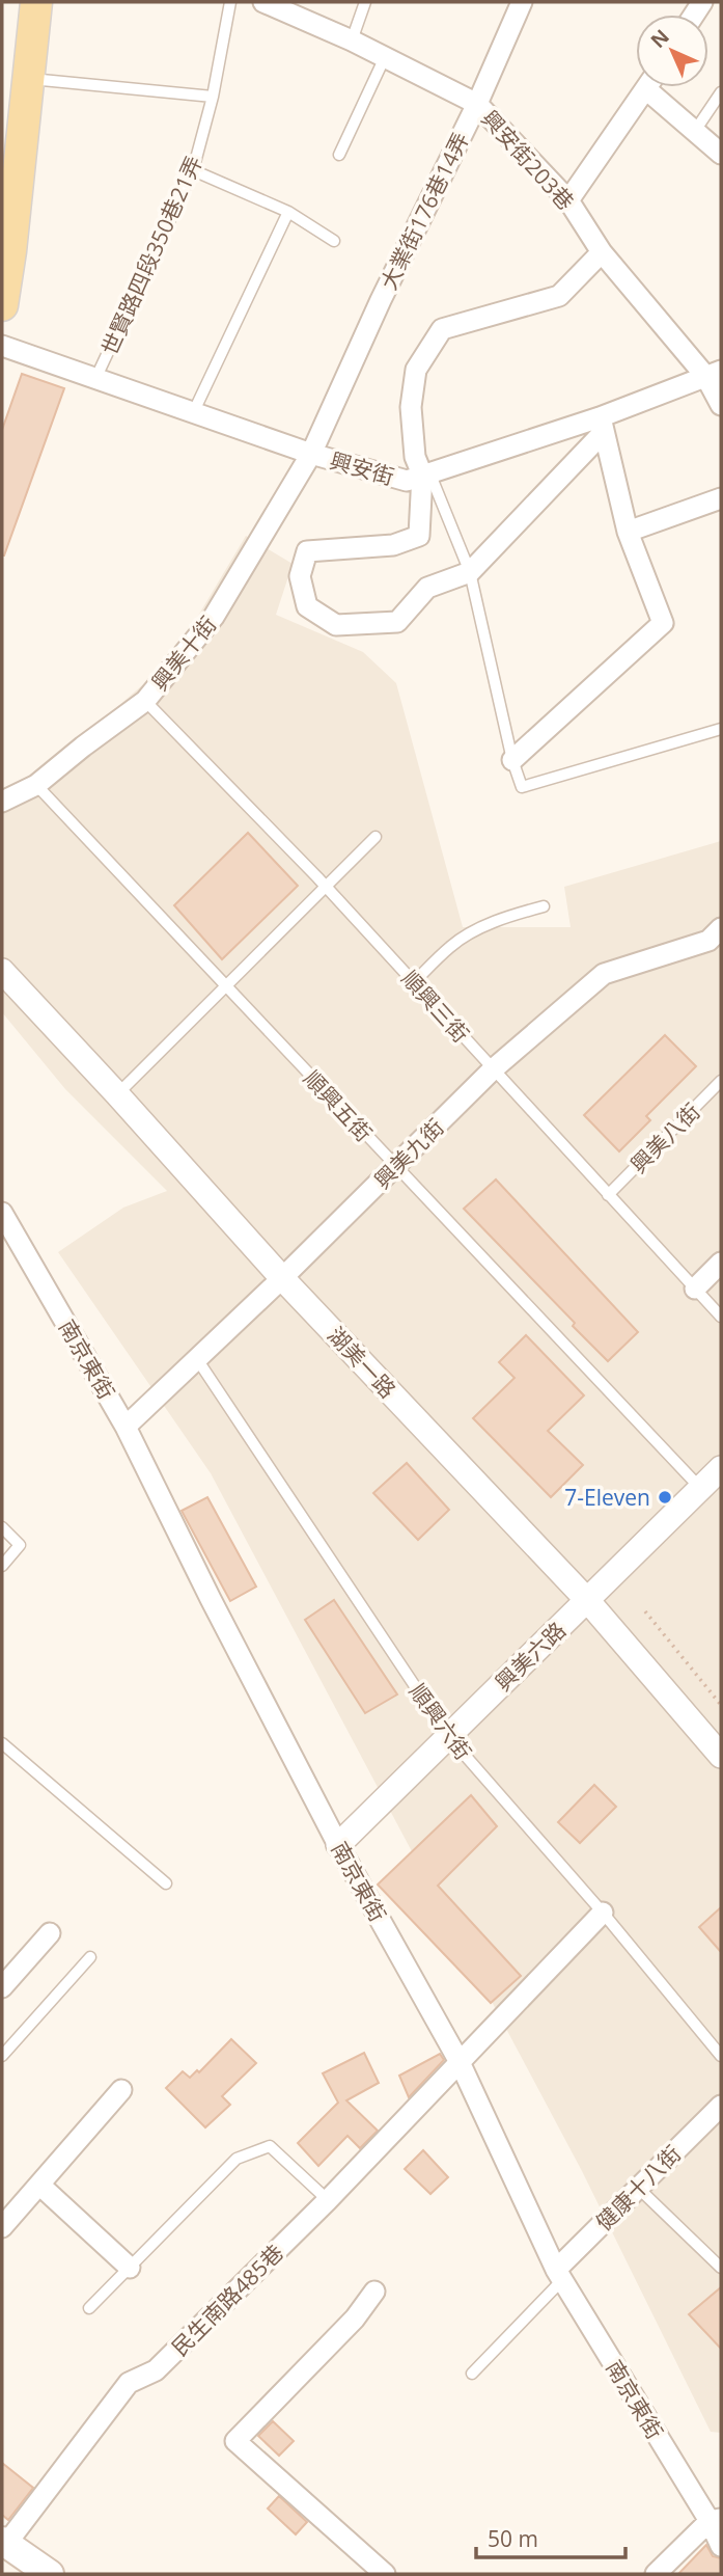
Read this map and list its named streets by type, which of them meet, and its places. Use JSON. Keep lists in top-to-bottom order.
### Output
{
  "streets": {
    "street": [
      "興安街203巷",
      "大業街176巷14弄",
      "興安街",
      "興美十街",
      "興美九街",
      "南京東街",
      "湖美一路",
      "興美六路",
      "健康十八街",
      "民生南路485巷"
    ],
    "lane": [
      "世賢路四段350巷21弄",
      "順興三街",
      "順興五街",
      "興美八街",
      "順興六街"
    ]
  },
  "crossings": [
    ["興安街203巷", "大業街176巷14弄"],
    ["興安街203巷", "興安街"],
    ["大業街176巷14弄", "興安街"],
    ["大業街176巷14弄", "興美十街"],
    ["世賢路四段350巷21弄", "興安街"],
    ["興安街", "興美十街"],
    ["興美十街", "順興三街"],
    ["興美十街", "順興五街"],
    ["順興三街", "興美八街"],
    ["順興三街", "興美九街"],
    ["順興五街", "興美九街"],
    ["順興五街", "興美六路"],
    ["興美九街", "南京東街"],
    ["興美九街", "湖美一路"],
    ["興美九街", "順興六街"],
    ["南京東街", "興美六路"],
    ["南京東街", "健康十八街"],
    ["南京東街", "民生南路485巷"],
    ["湖美一路", "興美六路"],
    ["興美六路", "順興六街"],
    ["順興六街", "民生南路485巷"]
  ],
  "places": ["7-Eleven"],
  "scale_bar": "50 m",
  "north": "top left"
}
